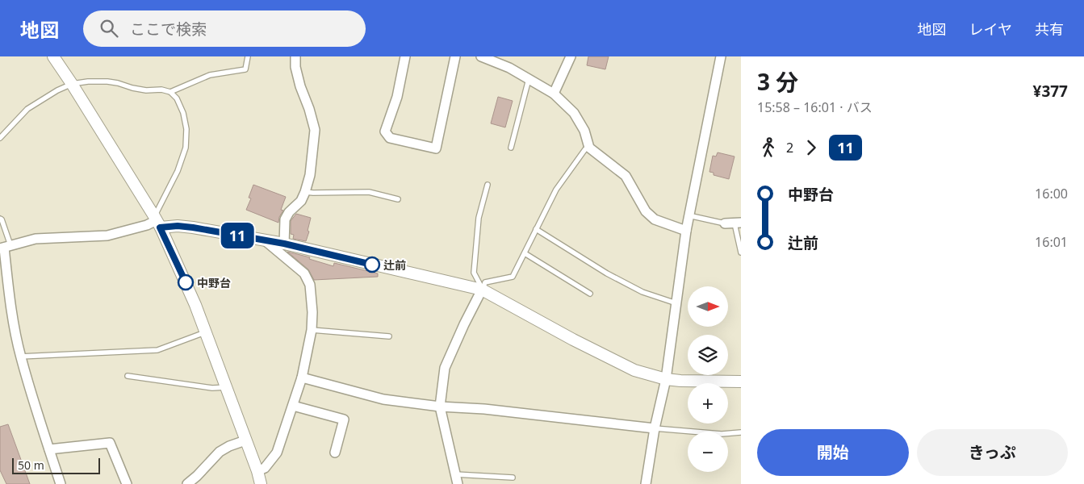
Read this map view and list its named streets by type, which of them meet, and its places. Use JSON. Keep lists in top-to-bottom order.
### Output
{
  "places": ["辻前", "中野台"],
  "lines": ["bus line 11"],
  "scale_bar": "50 m",
  "north": "right",
  "page": {
    "header": "地図",
    "search": "ここで検索",
    "nav": ["地図", "レイヤ", "共有"],
    "on_map": "11",
    "heading": ["3 分", "15:58 – 16:01 · バス", "¥377"],
    "legs": ["2", "11"],
    "list": [
      {
        "name": "中野台",
        "value": "16:00"
      },
      {
        "name": "辻前",
        "value": "16:01"
      }
    ],
    "map_buttons": ["+", "−"],
    "buttons": ["開始", "きっぷ"],
    "scale": "50 m"
  }
}
